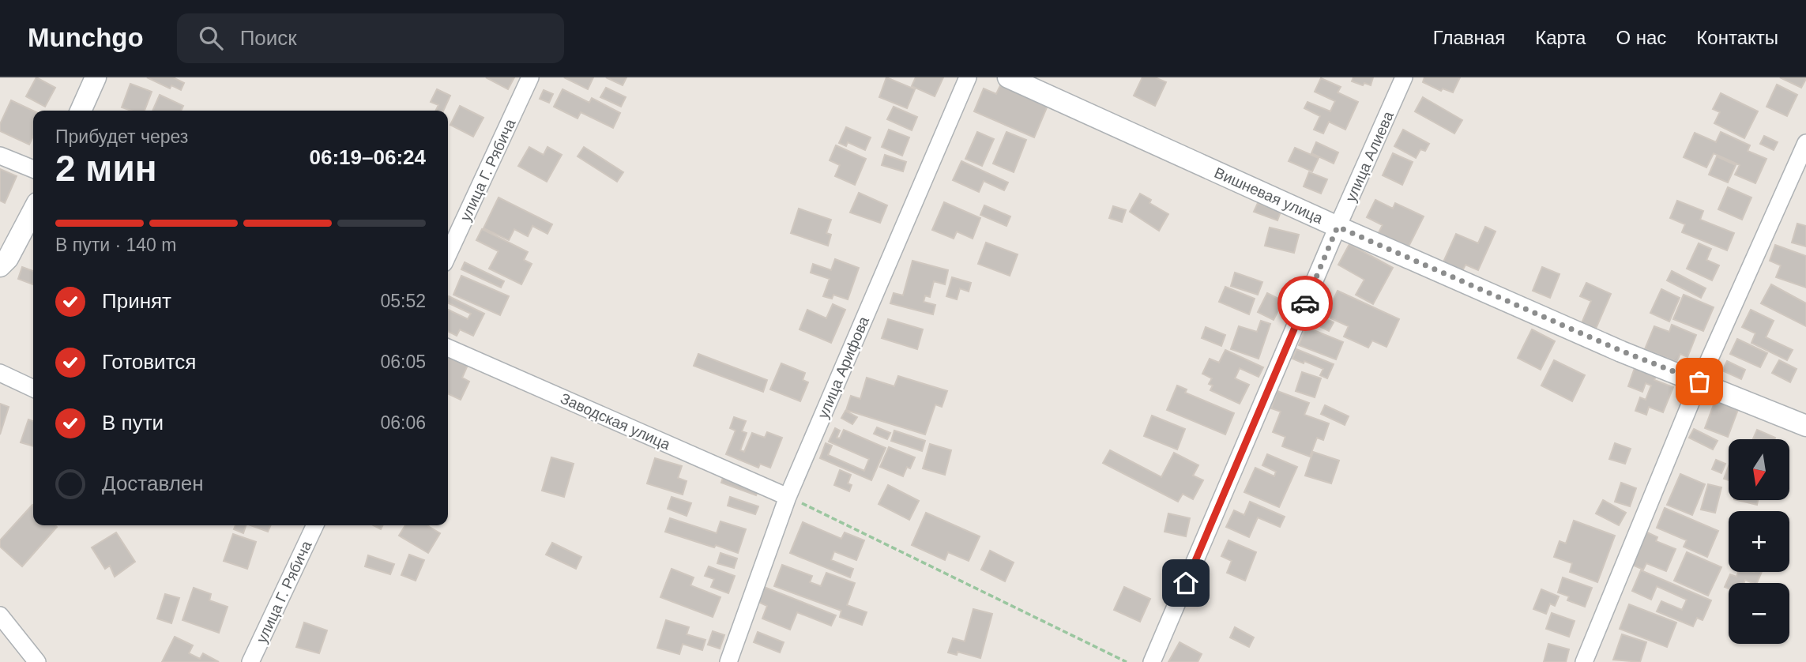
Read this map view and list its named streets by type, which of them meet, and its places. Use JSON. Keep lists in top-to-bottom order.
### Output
{
  "streets": {
    "street": [
      "улица Алиева",
      "улица Г. Рябича",
      "Вишневая улица",
      "улица Арифова",
      "Заводская улица"
    ]
  },
  "crossings": [
    ["улица Алиева", "Вишневая улица"],
    ["улица Арифова", "Заводская улица"]
  ],
  "north": "bottom",
  "page": {
    "header": "Munchgo",
    "search": "Поиск",
    "nav": [
      "Главная",
      "Карта",
      "О нас",
      "Контакты"
    ],
    "heading": ["2 мин", "Прибудет через", "06:19–06:24"],
    "bar": "В пути · 140 m",
    "list": [
      ["Принят", "05:52"],
      ["Готовится", "06:05"],
      ["В пути", "06:06"],
      "Доставлен"
    ],
    "map_buttons": ["+", "−"]
  }
}
